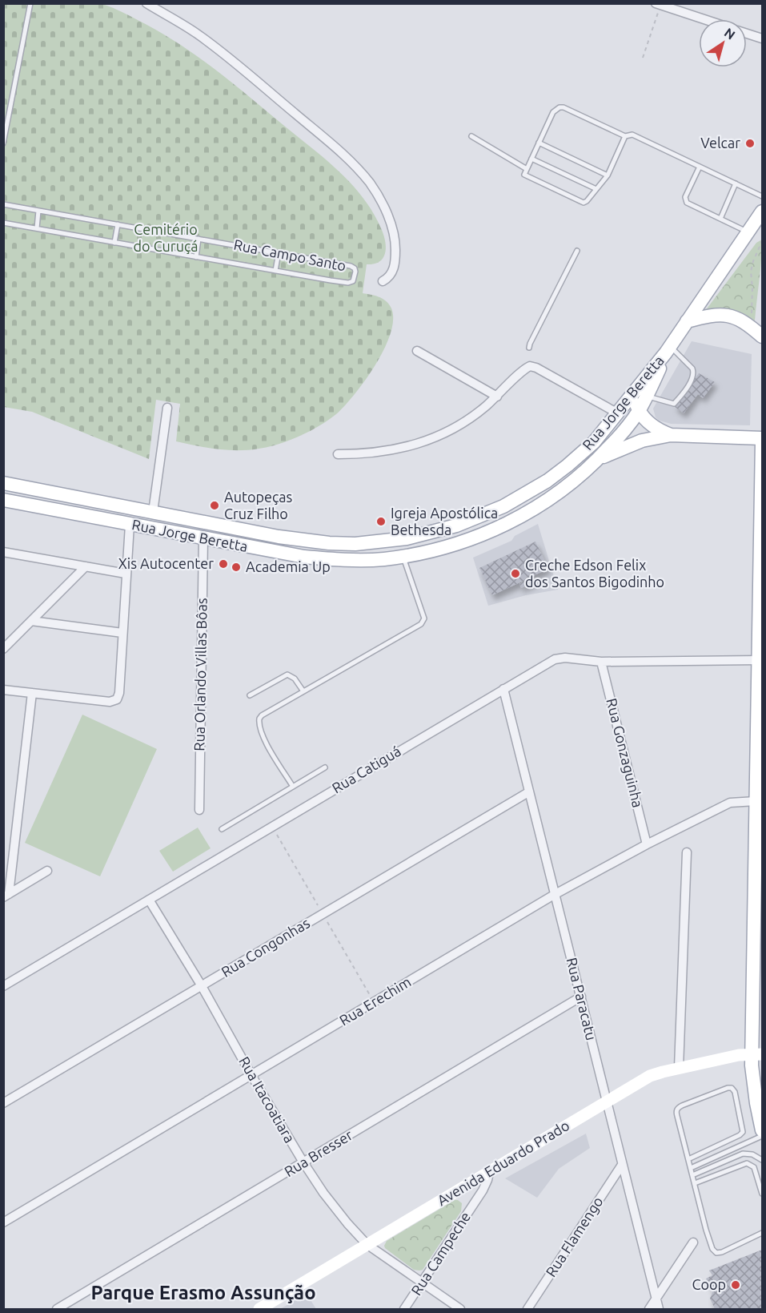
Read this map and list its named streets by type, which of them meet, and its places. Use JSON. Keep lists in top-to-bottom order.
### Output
{
  "streets": {
    "main road": ["Rua Jorge Beretta"],
    "street": [
      "Rua Orlando Villas Bôas",
      "Rua Gonzaguinha",
      "Rua Catiguá",
      "Rua Congonhas",
      "Rua Paracatu",
      "Rua Erechim",
      "Rua Itacoatiara",
      "Rua Bresser",
      "Avenida Eduardo Prado",
      "Rua Flamengo",
      "Rua Campeche"
    ],
    "lane": ["Rua Campo Santo"]
  },
  "crossings": [
    ["Rua Jorge Beretta", "Rua Orlando Villas Bôas"],
    ["Rua Gonzaguinha", "Rua Catiguá"],
    ["Rua Gonzaguinha", "Rua Erechim"],
    ["Rua Catiguá", "Rua Paracatu"],
    ["Rua Catiguá", "Rua Itacoatiara"],
    ["Rua Congonhas", "Rua Paracatu"],
    ["Rua Congonhas", "Rua Itacoatiara"],
    ["Rua Paracatu", "Rua Erechim"],
    ["Rua Paracatu", "Rua Bresser"],
    ["Rua Paracatu", "Avenida Eduardo Prado"],
    ["Rua Paracatu", "Rua Flamengo"],
    ["Rua Erechim", "Rua Itacoatiara"],
    ["Rua Itacoatiara", "Rua Bresser"],
    ["Rua Itacoatiara", "Avenida Eduardo Prado"],
    ["Rua Itacoatiara", "Rua Campeche"],
    ["Avenida Eduardo Prado", "Rua Campeche"]
  ],
  "districts": ["Parque Erasmo Assunção"],
  "parks": ["Cemitério do Curuçá"],
  "places": [
    "Velcar",
    "Autopeças Cruz Filho",
    "Igreja Apostólica Bethesda",
    "Xis Autocenter",
    "Academia Up",
    "Creche Edson Felix dos Santos Bigodinho",
    "Coop"
  ],
  "north": "top right"
}
